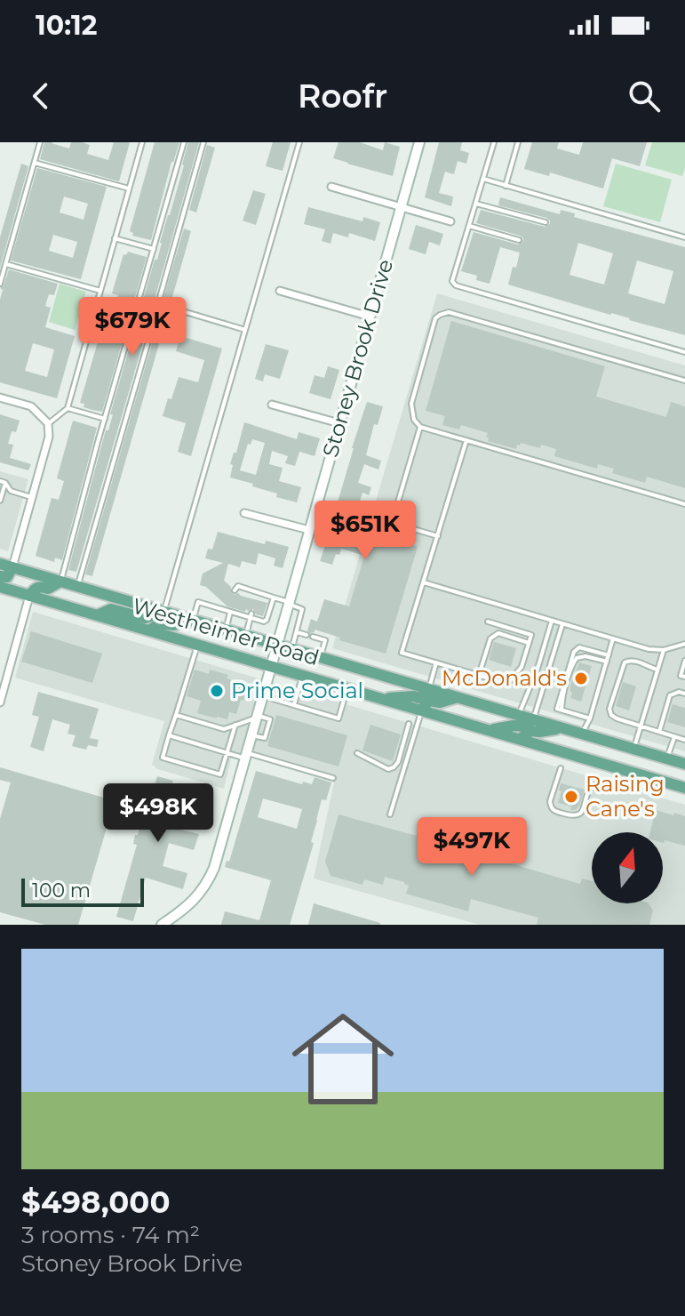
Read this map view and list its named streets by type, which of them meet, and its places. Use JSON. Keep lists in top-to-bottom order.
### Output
{
  "streets": {
    "main road": ["Westheimer Road"],
    "street": ["Stoney Brook Drive"]
  },
  "crossings": [
    ["Stoney Brook Drive", "Westheimer Road"]
  ],
  "places": ["McDonald's", "Prime Social", "Raising Cane's"],
  "scale_bar": "100 m",
  "north": "top",
  "page": {
    "status": "10:12",
    "header": "Roofr",
    "price": [
      "$679K",
      "$651K",
      "$498K",
      "$497K"
    ],
    "scale": "100 m",
    "list": [
      {
        "name": "$498,000",
        "note": "3 rooms · 74 m² · Stoney Brook Drive"
      }
    ]
  }
}
